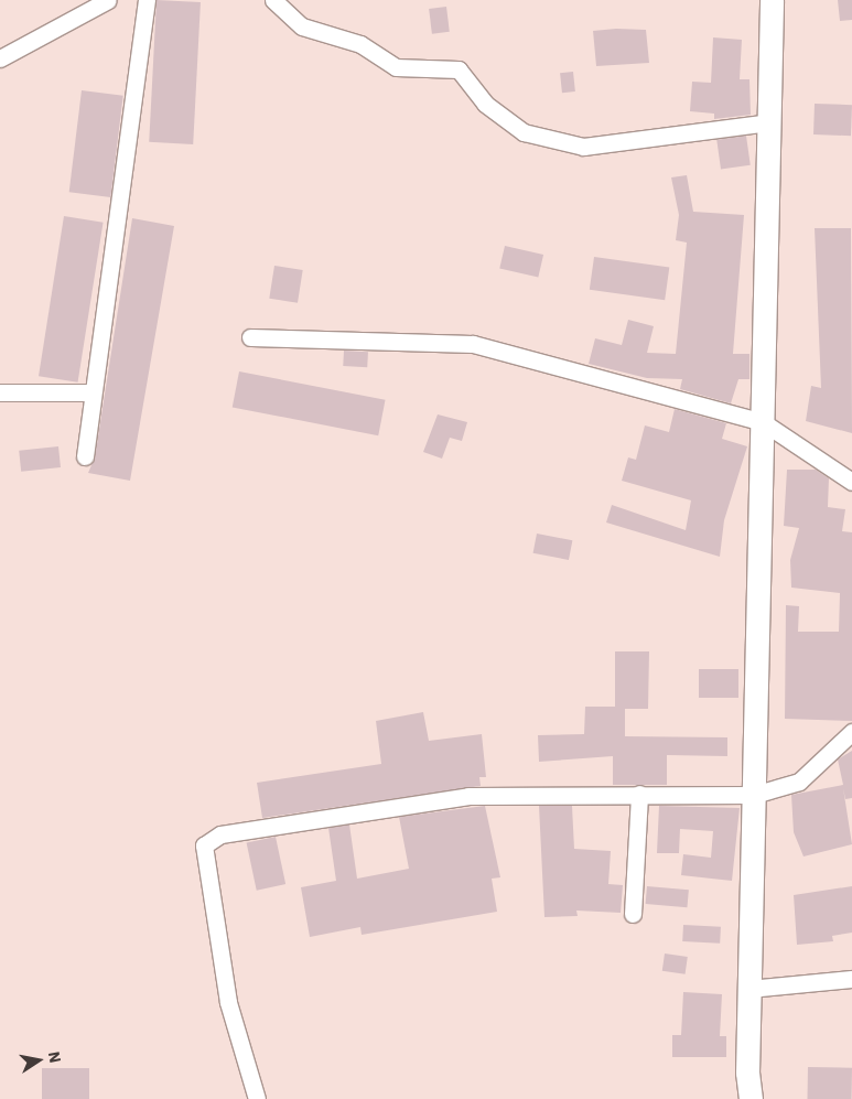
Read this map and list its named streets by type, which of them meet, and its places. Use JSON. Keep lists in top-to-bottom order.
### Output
{
  "north": "right"
}
